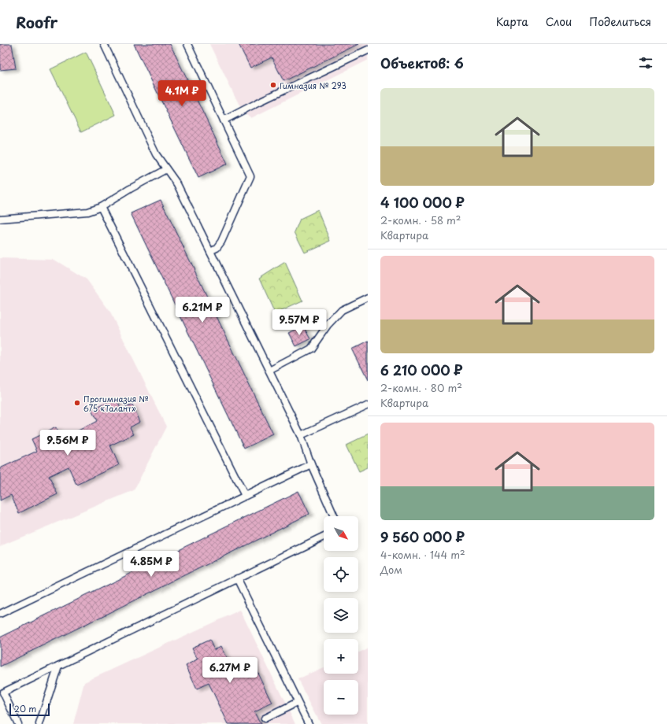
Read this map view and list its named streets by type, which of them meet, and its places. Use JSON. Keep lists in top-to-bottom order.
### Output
{
  "places": ["Гимназия № 293", "Прогимназия № 675 «Талант»"],
  "scale_bar": "20 m",
  "north": "bottom right",
  "page": {
    "header": "Roofr",
    "nav": ["Карта", "Слои", "Поделиться"],
    "heading": "Объектов: 6",
    "price": [
      "4.1M ₽",
      "6.21M ₽",
      "9.57M ₽",
      "9.56M ₽",
      "4.85M ₽",
      "6.27M ₽"
    ],
    "list": [
      {
        "name": "4 100 000 ₽",
        "note": "2-комн. · 58 m² · Квартира"
      },
      {
        "name": "6 210 000 ₽",
        "note": "2-комн. · 80 m² · Квартира"
      },
      {
        "name": "9 560 000 ₽",
        "note": "4-комн. · 144 m² · Дом"
      }
    ],
    "map_buttons": ["+", "−"],
    "scale": "20 m"
  }
}
